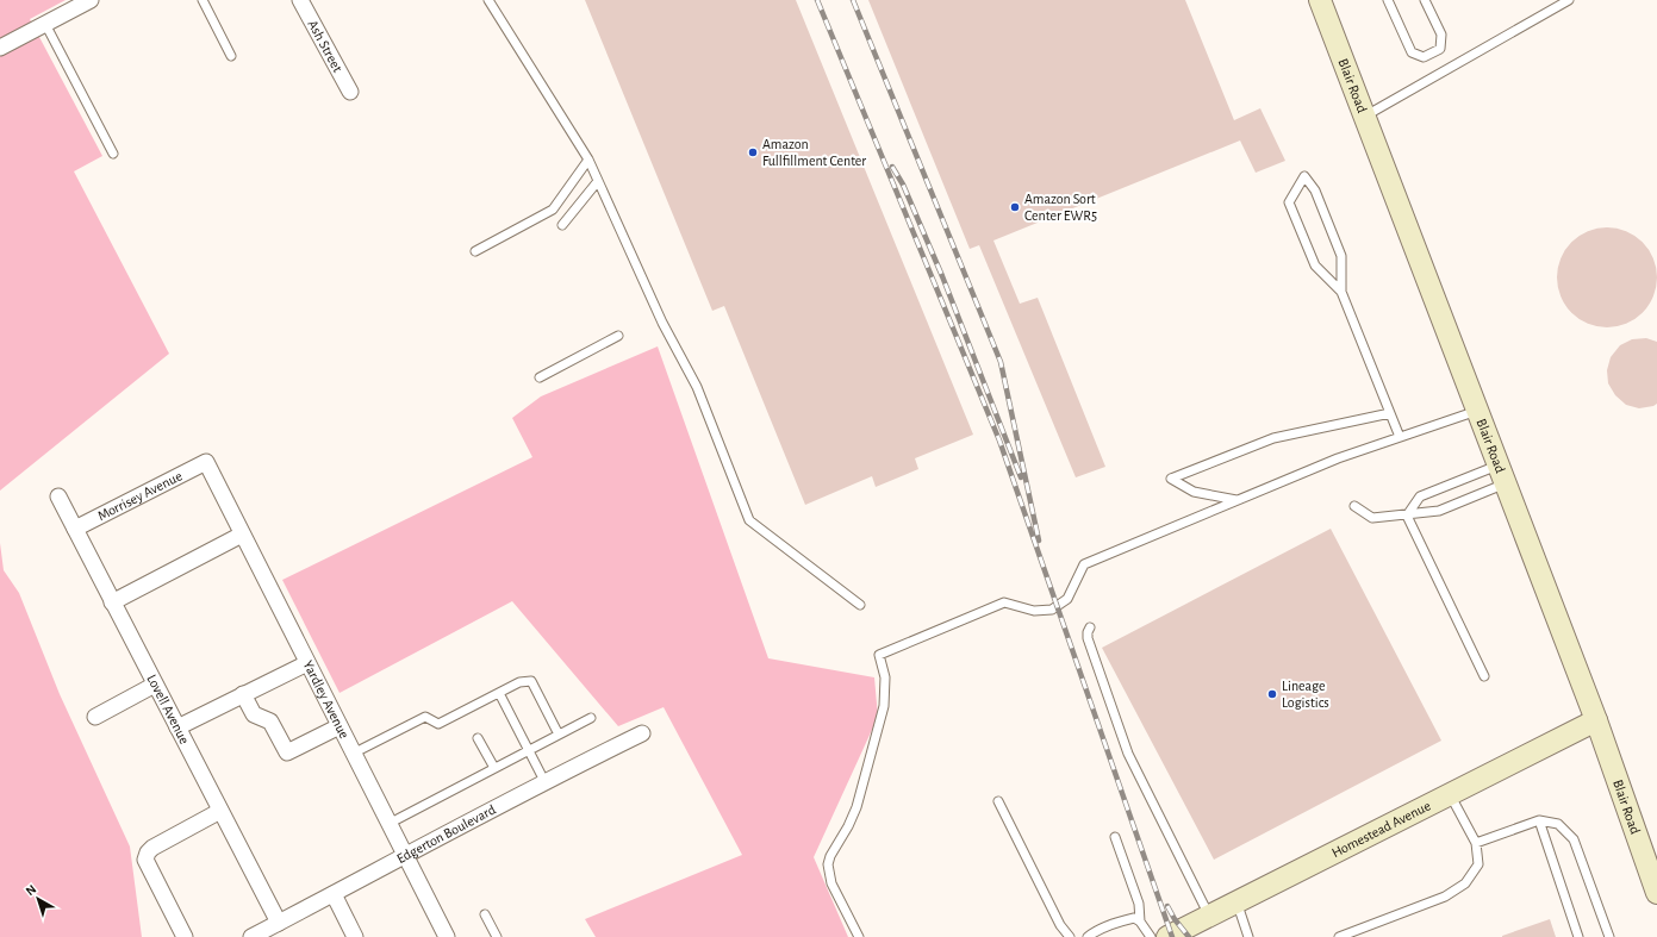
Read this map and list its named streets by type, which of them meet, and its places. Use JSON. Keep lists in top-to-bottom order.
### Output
{
  "streets": {
    "street": [
      "Ash Street",
      "Blair Road",
      "Morrisey Avenue",
      "Yardley Avenue",
      "Lovell Avenue",
      "Homestead Avenue",
      "Edgerton Boulevard"
    ]
  },
  "crossings": [
    ["Blair Road", "Homestead Avenue"],
    ["Morrisey Avenue", "Yardley Avenue"],
    ["Morrisey Avenue", "Lovell Avenue"],
    ["Yardley Avenue", "Edgerton Boulevard"],
    ["Lovell Avenue", "Edgerton Boulevard"]
  ],
  "places": ["Amazon Fullfillment Center", "Amazon Sort Center EWR5", "Lineage Logistics"],
  "north": "top left"
}
